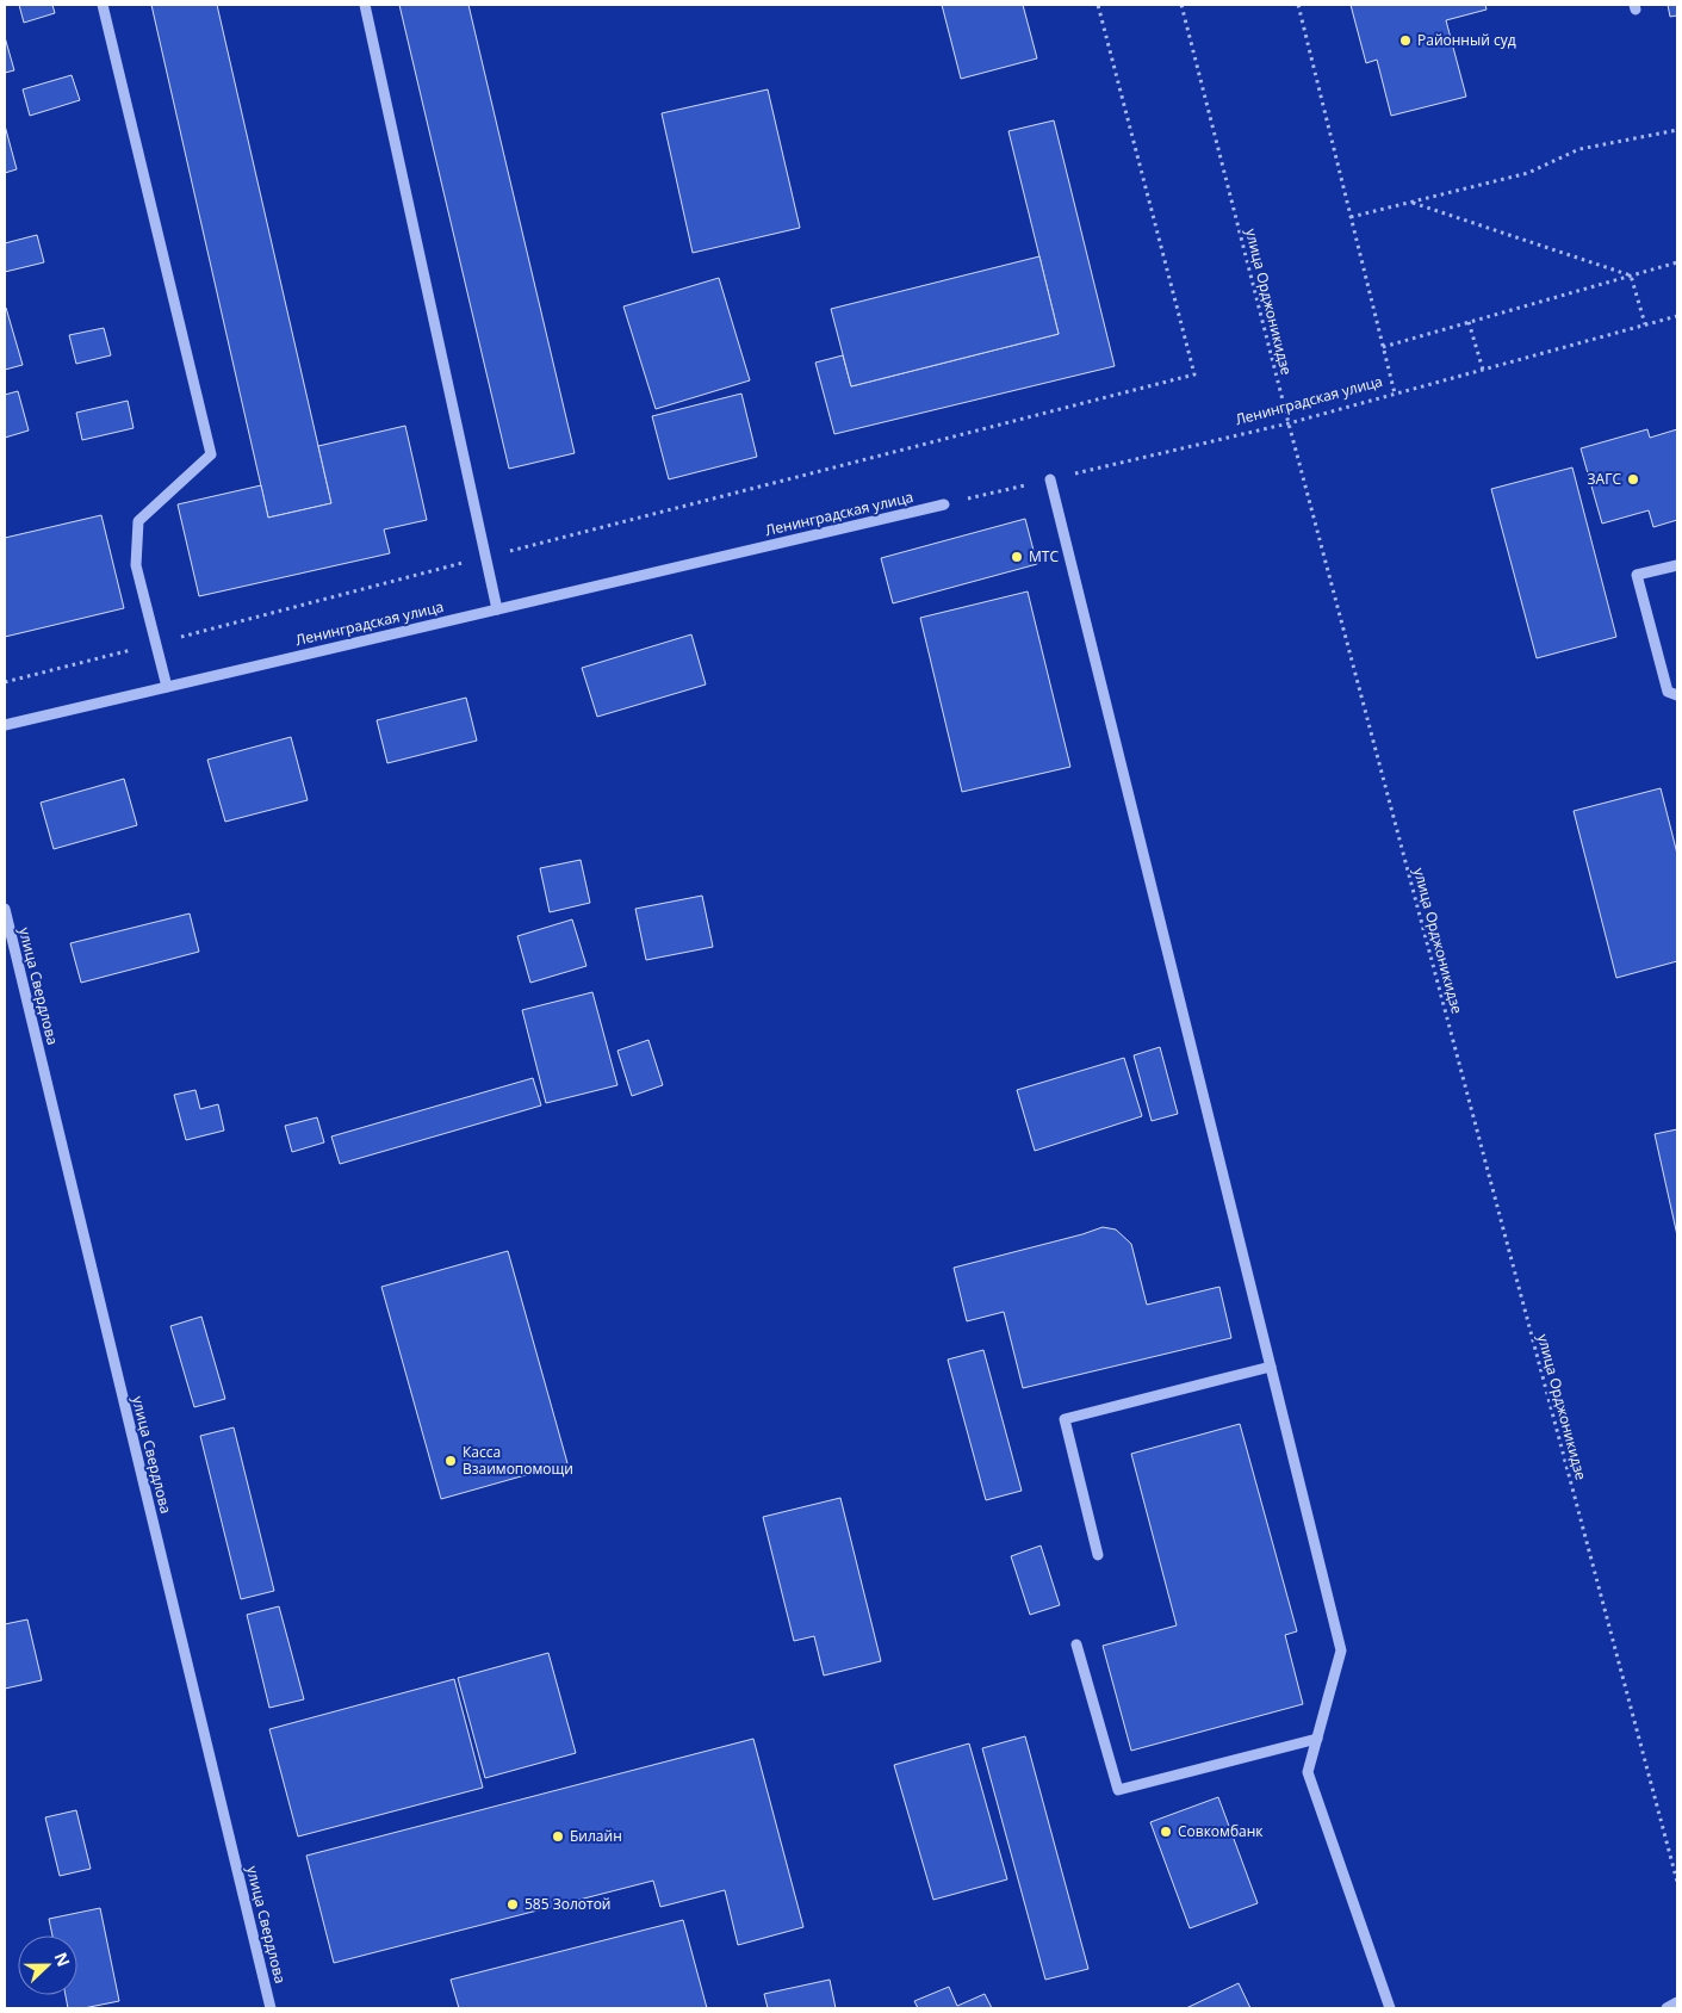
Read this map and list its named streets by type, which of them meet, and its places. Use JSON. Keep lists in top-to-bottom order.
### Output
{
  "streets": {
    "street": ["Ленинградская улица", "улица Свердлова"],
    "path": ["улица Орджоникидзе"]
  },
  "crossings": [
    ["улица Орджоникидзе", "Ленинградская улица"]
  ],
  "places": [
    "Районный суд",
    "ЗАГС",
    "МТС",
    "Касса Взаимопомощи",
    "Совкомбанк",
    "Билайн",
    "585 Золотой"
  ],
  "north": "right"
}
